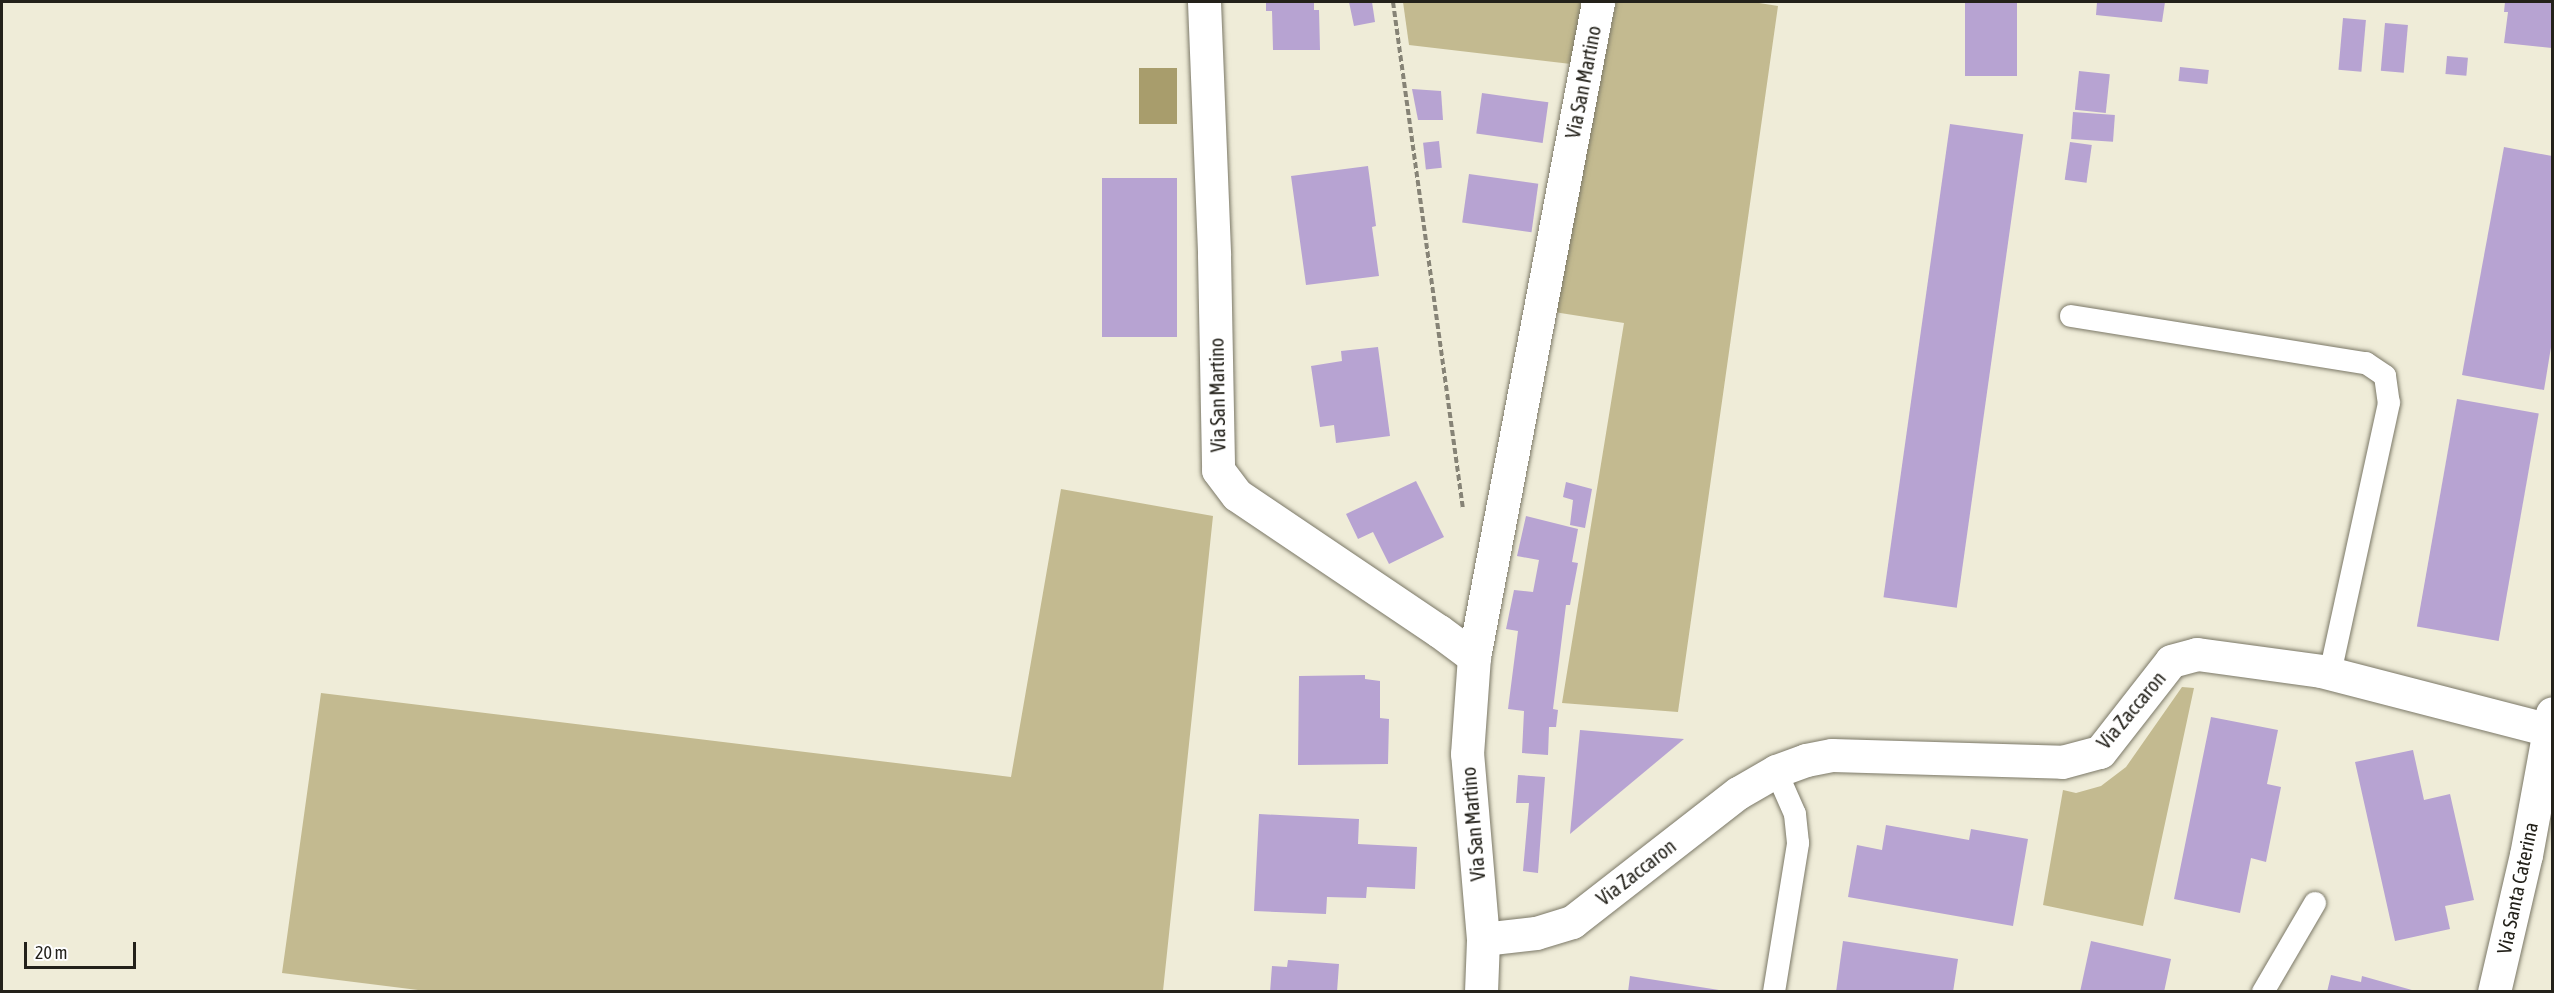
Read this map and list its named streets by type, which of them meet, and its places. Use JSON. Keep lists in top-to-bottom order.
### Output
{
  "streets": {
    "street": ["Via San Martino", "Via Zaccaron", "Via Santa Caterina"]
  },
  "crossings": [
    ["Via San Martino", "Via Zaccaron"],
    ["Via Zaccaron", "Via Santa Caterina"]
  ],
  "scale_bar": "20 m"
}
